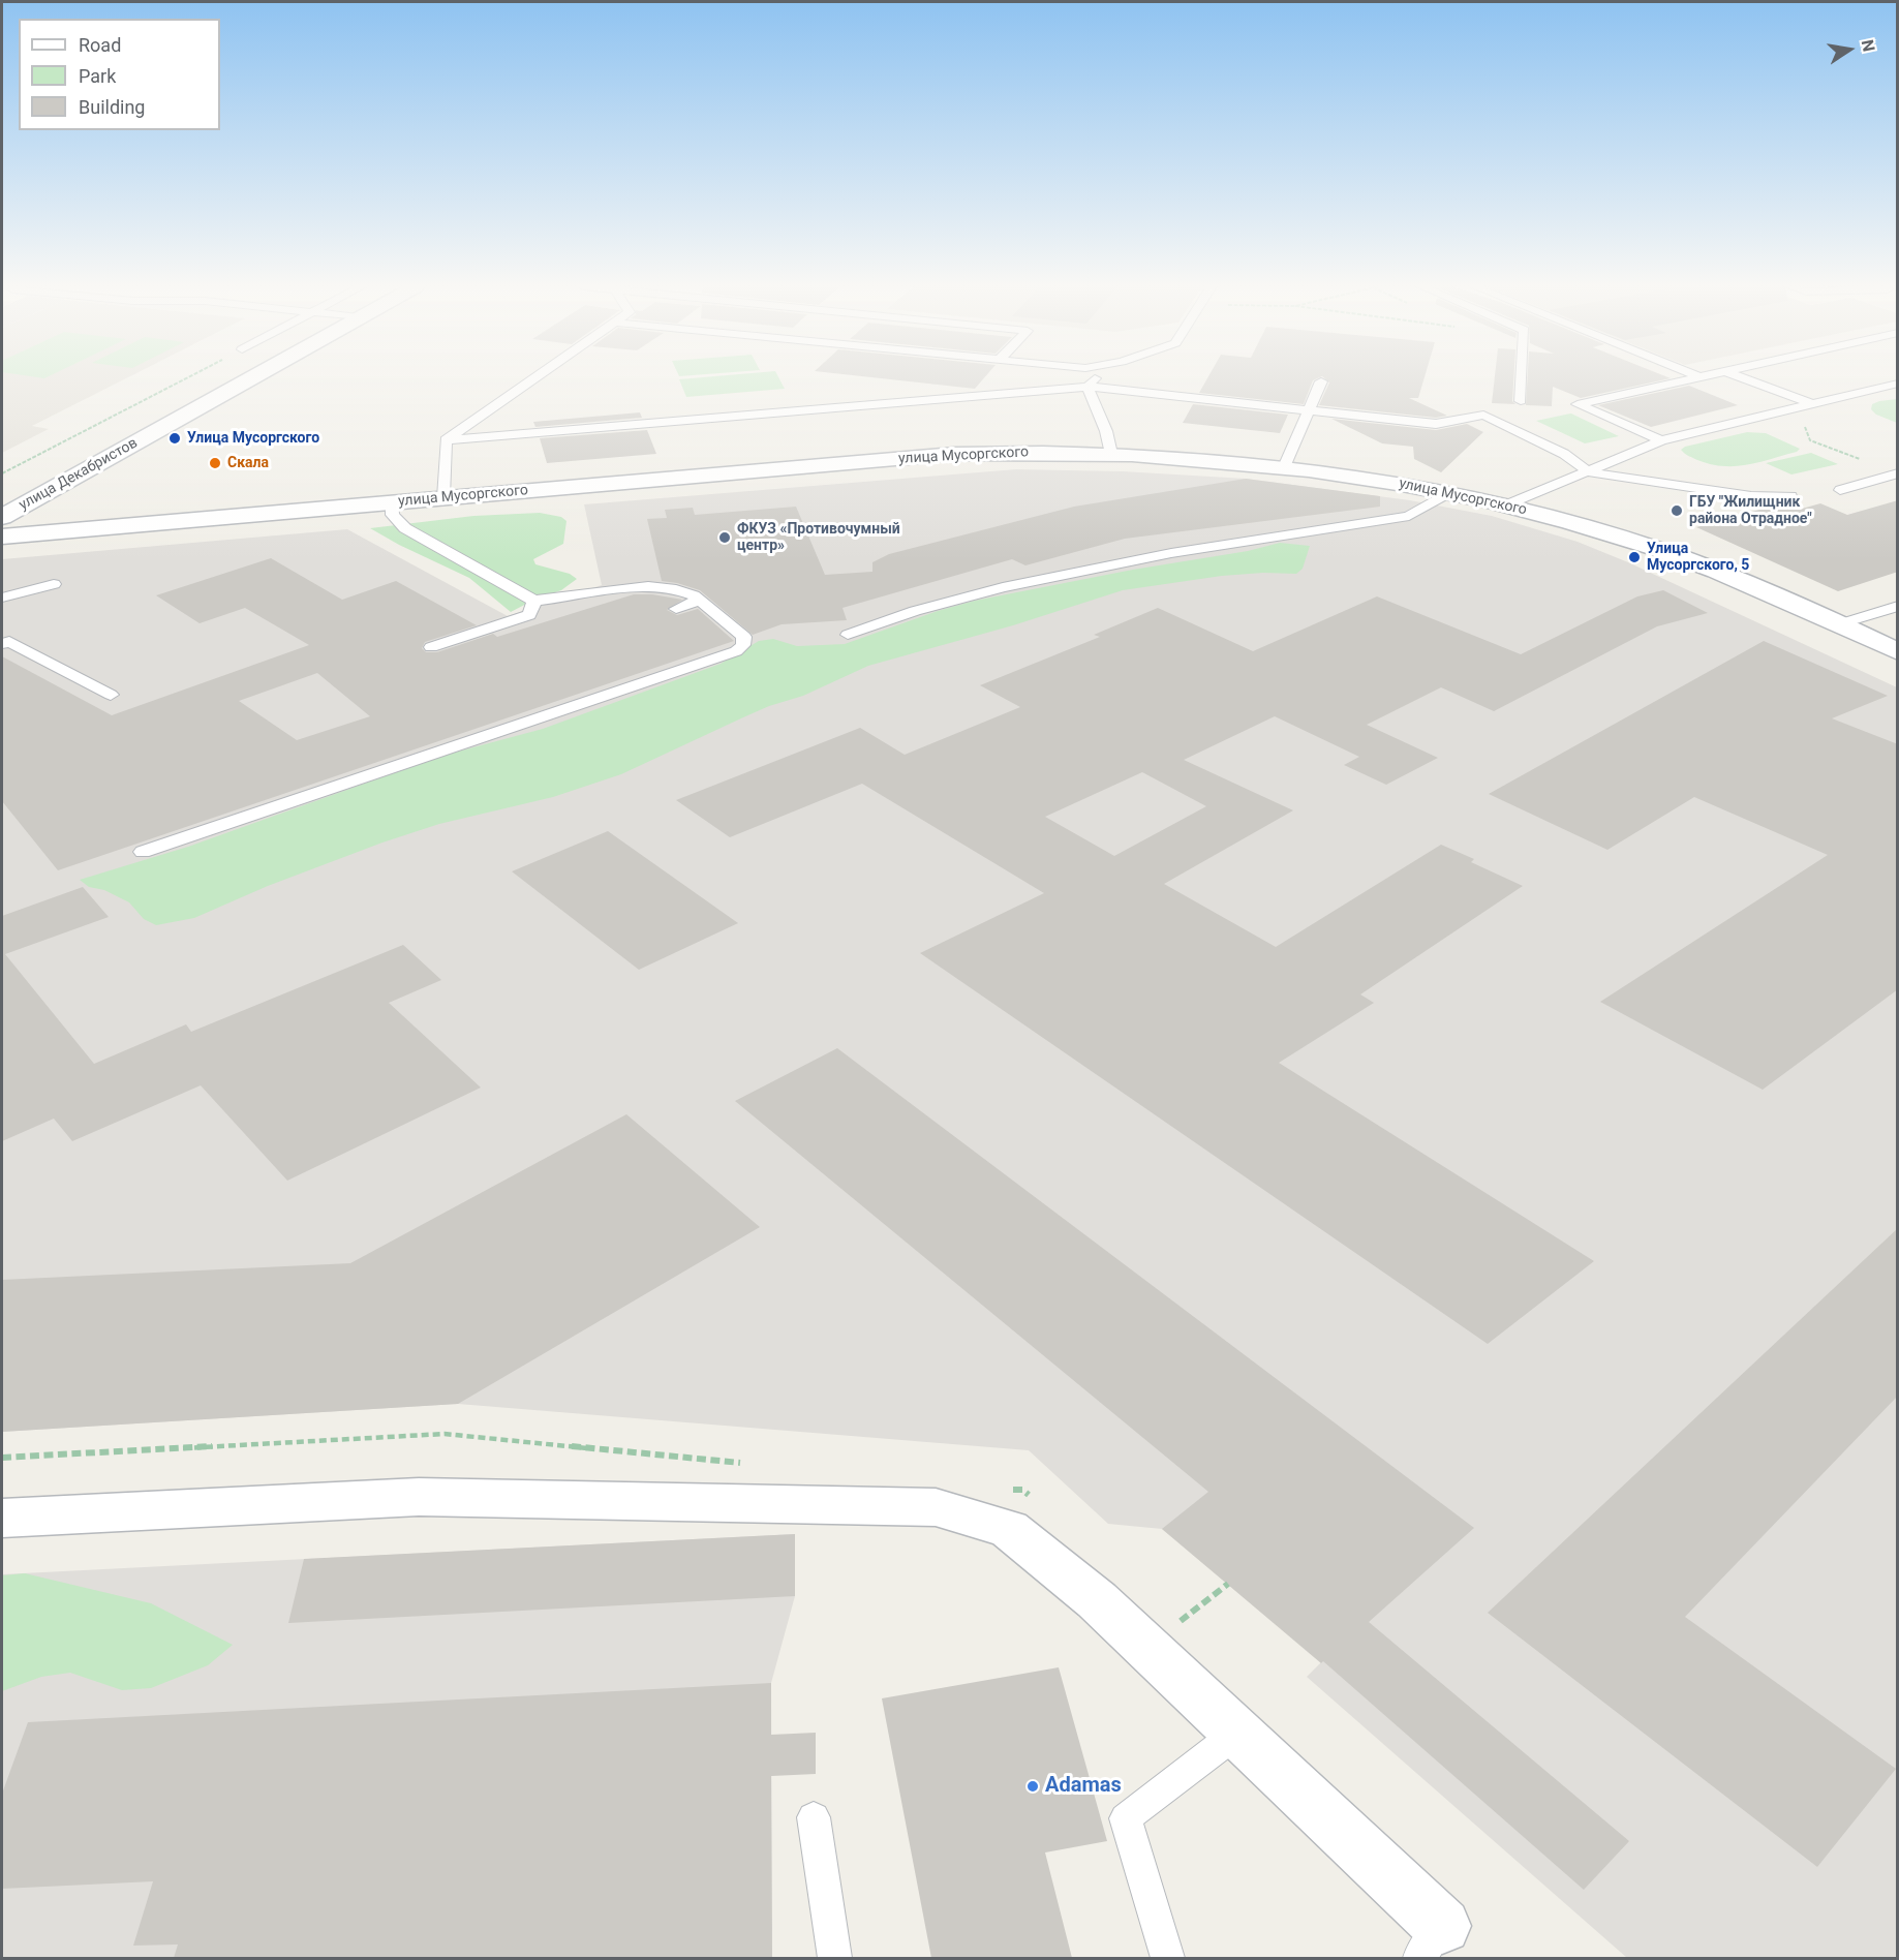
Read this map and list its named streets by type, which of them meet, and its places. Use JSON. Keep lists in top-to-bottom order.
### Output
{
  "streets": {
    "street": ["улица Мусоргского", "улица Декабристов"]
  },
  "places": [
    "Улица Мусоргского",
    "Скала",
    "ГБУ \"Жилищник района Отрадное\"",
    "ФКУЗ «Противочумный центр»",
    "Улица Мусоргского, 5",
    "Adamas"
  ],
  "legend": ["Road", "Park", "Building"],
  "north": "right"
}
